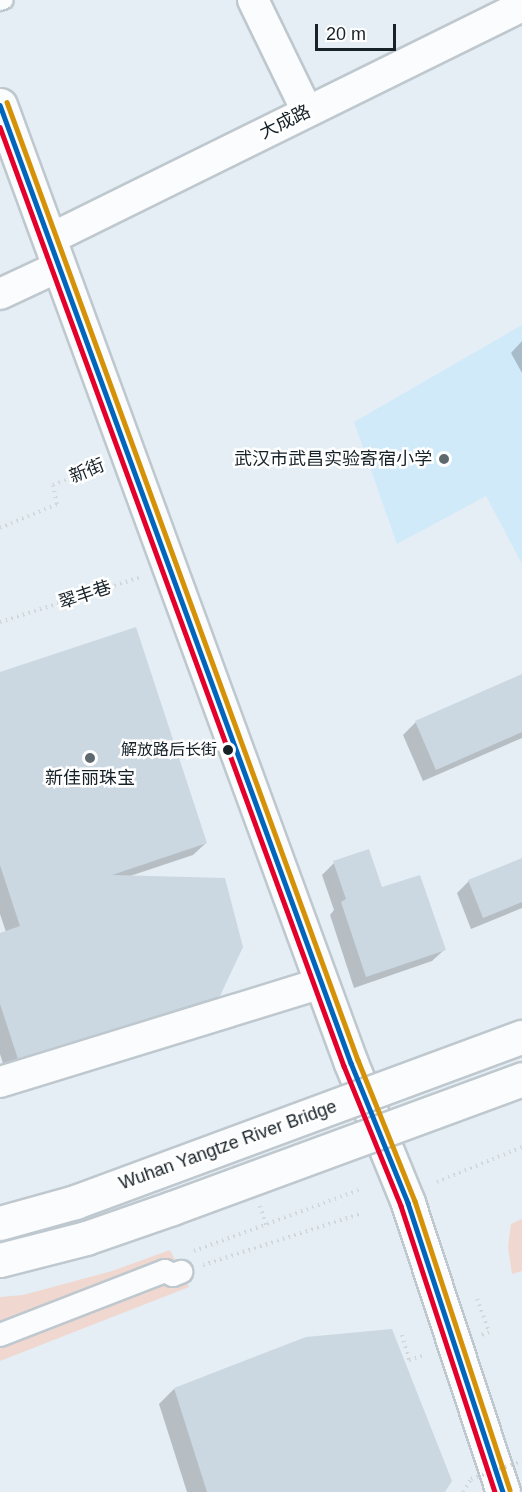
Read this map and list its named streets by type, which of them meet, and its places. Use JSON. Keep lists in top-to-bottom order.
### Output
{
  "streets": {
    "main road": ["Wuhan Yangtze River Bridge"],
    "street": ["大成路"],
    "path": ["新街", "翠丰巷"]
  },
  "places": ["武汉市武昌实验寄宿小学", "解放路后长街", "新佳丽珠宝"],
  "scale_bar": "20 m"
}
